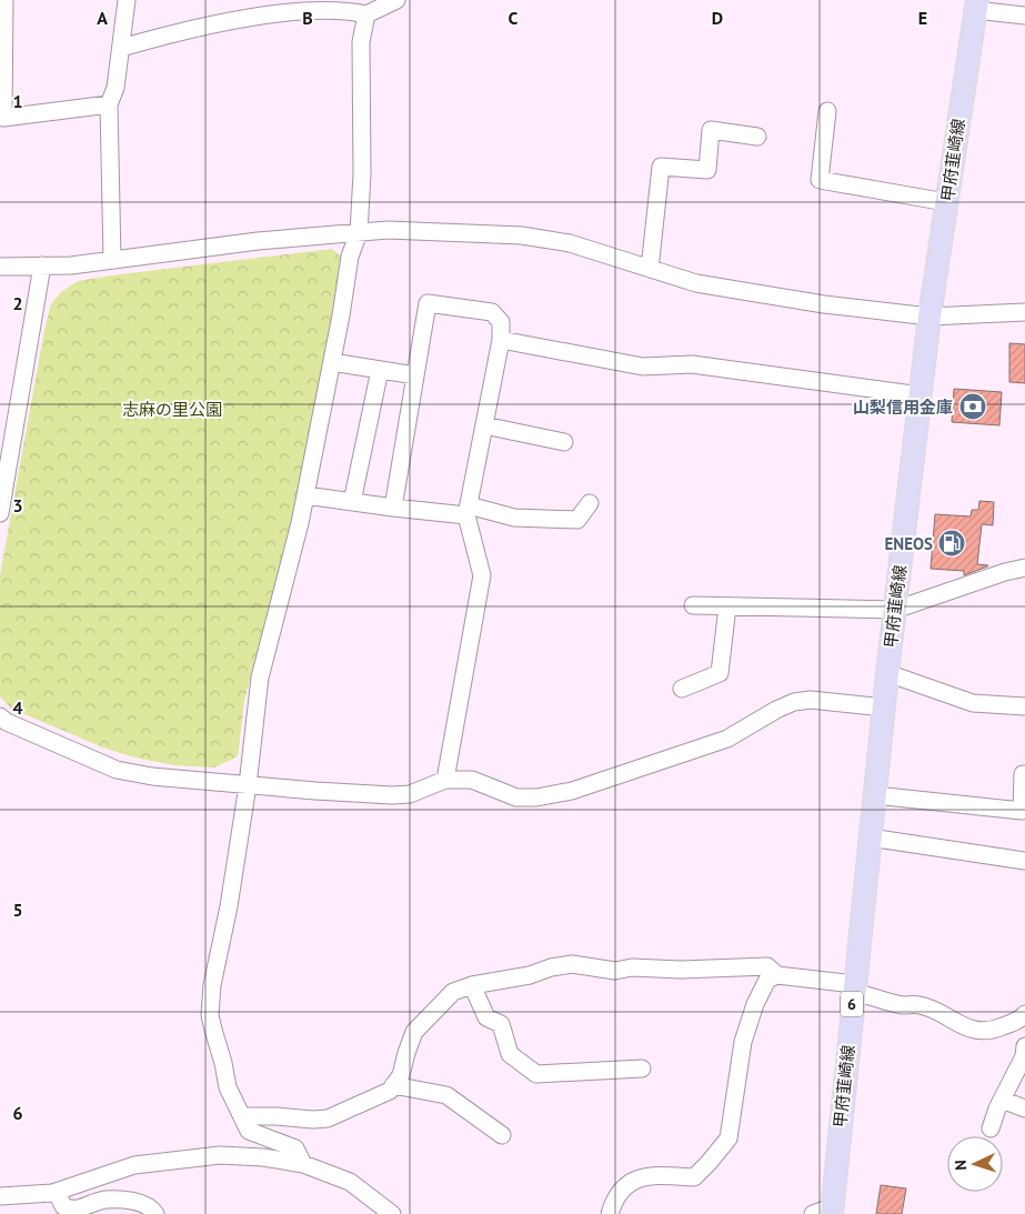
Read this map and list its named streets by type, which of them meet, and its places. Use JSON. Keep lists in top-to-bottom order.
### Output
{
  "streets": {
    "main road": ["甲府韮崎線", "6"]
  },
  "parks": ["志麻の里公園"],
  "places": {
    "bank": ["山梨信用金庫"],
    "fuel station": ["ENEOS"]
  },
  "north": "left",
  "grid": {
    "columns": [
      "A",
      "B",
      "C",
      "D",
      "E"
    ],
    "rows": [
      "1",
      "2",
      "3",
      "4",
      "5",
      "6"
    ]
  }
}
